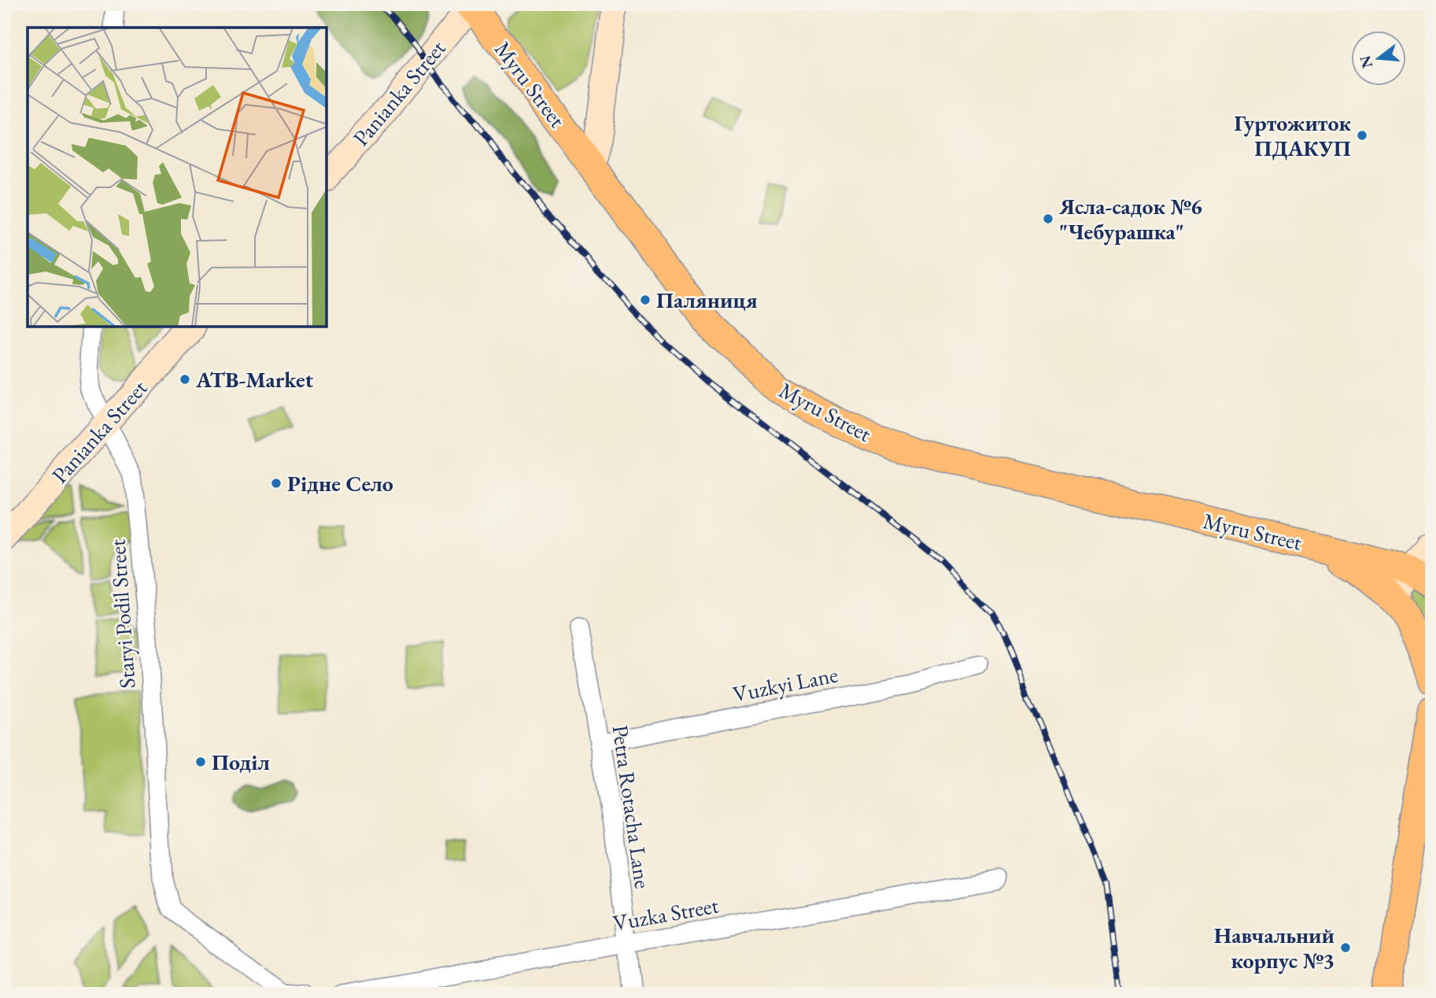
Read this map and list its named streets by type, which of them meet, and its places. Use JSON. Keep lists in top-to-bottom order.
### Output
{
  "streets": {
    "main road": ["Myru Street", "Panianka Street"],
    "street": [
      "Staryi Podil Street",
      "Vuzkyi Lane",
      "Petra Rotacha Lane",
      "Vuzka Street"
    ]
  },
  "crossings": [
    ["Myru Street", "Panianka Street"],
    ["Panianka Street", "Staryi Podil Street"],
    ["Vuzkyi Lane", "Petra Rotacha Lane"],
    ["Petra Rotacha Lane", "Vuzka Street"]
  ],
  "places": [
    "Гуртожиток ПДАКУП",
    "Ясла-садок №6 \"Чебурашка\"",
    "Паляниця",
    "ATB-Market",
    "Рідне Село",
    "Поділ",
    "Навчальний корпус №3"
  ],
  "north": "left"
}
